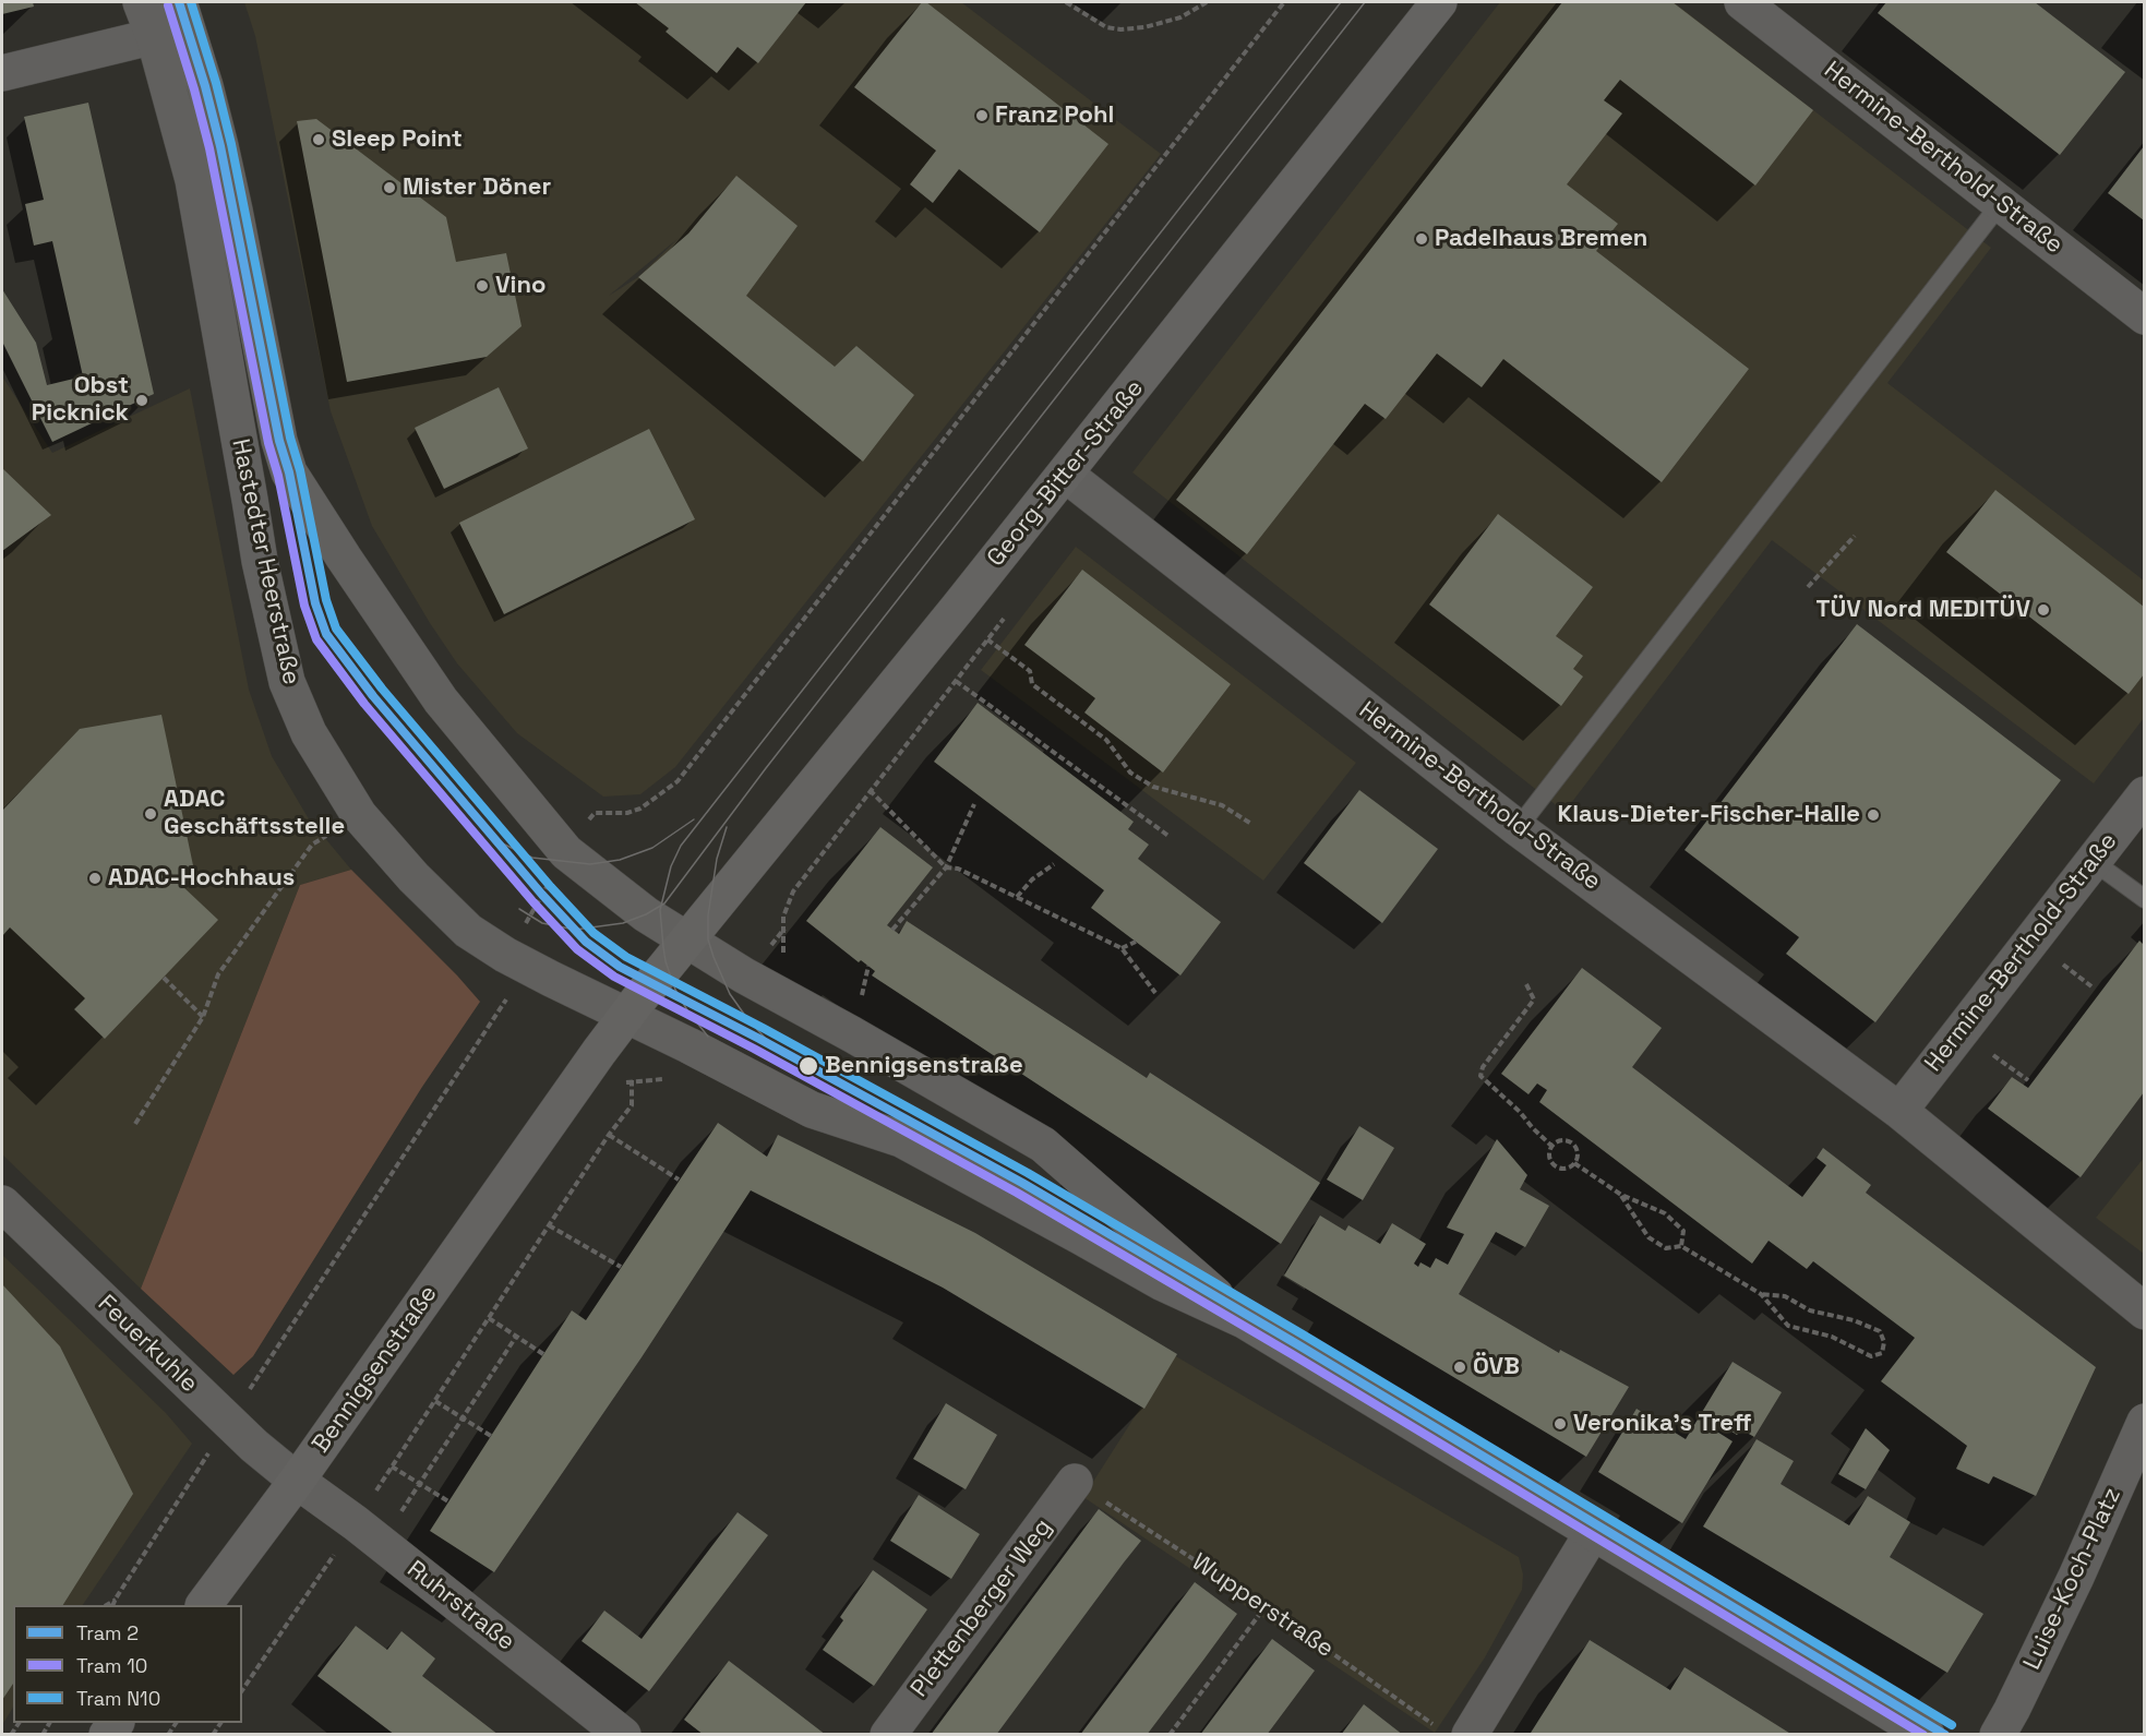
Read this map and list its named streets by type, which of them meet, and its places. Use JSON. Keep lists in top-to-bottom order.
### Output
{
  "streets": {
    "main road": ["Georg-Bitter-Straße", "Bennigsenstraße"],
    "street": [
      "Hermine-Berthold-Straße",
      "Hastedter Heerstraße",
      "Feuerkuhle",
      "Luise-Koch-Platz",
      "Ruhrstraße",
      "Plettenberger Weg"
    ],
    "path": ["Wupperstraße"]
  },
  "crossings": [
    ["Hermine-Berthold-Straße", "Georg-Bitter-Straße"],
    ["Georg-Bitter-Straße", "Hastedter Heerstraße"],
    ["Georg-Bitter-Straße", "Bennigsenstraße"],
    ["Hastedter Heerstraße", "Bennigsenstraße"],
    ["Feuerkuhle", "Bennigsenstraße"],
    ["Feuerkuhle", "Ruhrstraße"],
    ["Bennigsenstraße", "Ruhrstraße"],
    ["Wupperstraße", "Plettenberger Weg"]
  ],
  "places": [
    "Franz Pohl",
    "Sleep Point",
    "Mister Döner",
    "Padelhaus Bremen",
    "Vino",
    "Obst Picknick",
    "TÜV Nord MEDITÜV",
    "ADAC Geschäftsstelle",
    "Klaus-Dieter-Fischer-Halle",
    "ADAC-Hochhaus",
    "Bennigsenstraße",
    "ÖVB",
    "Veronika's Treff"
  ],
  "lines": ["tram line 2", "tram line N10", "tram line 10"],
  "legend": ["Tram 2", "Tram 10", "Tram N10"]
}
